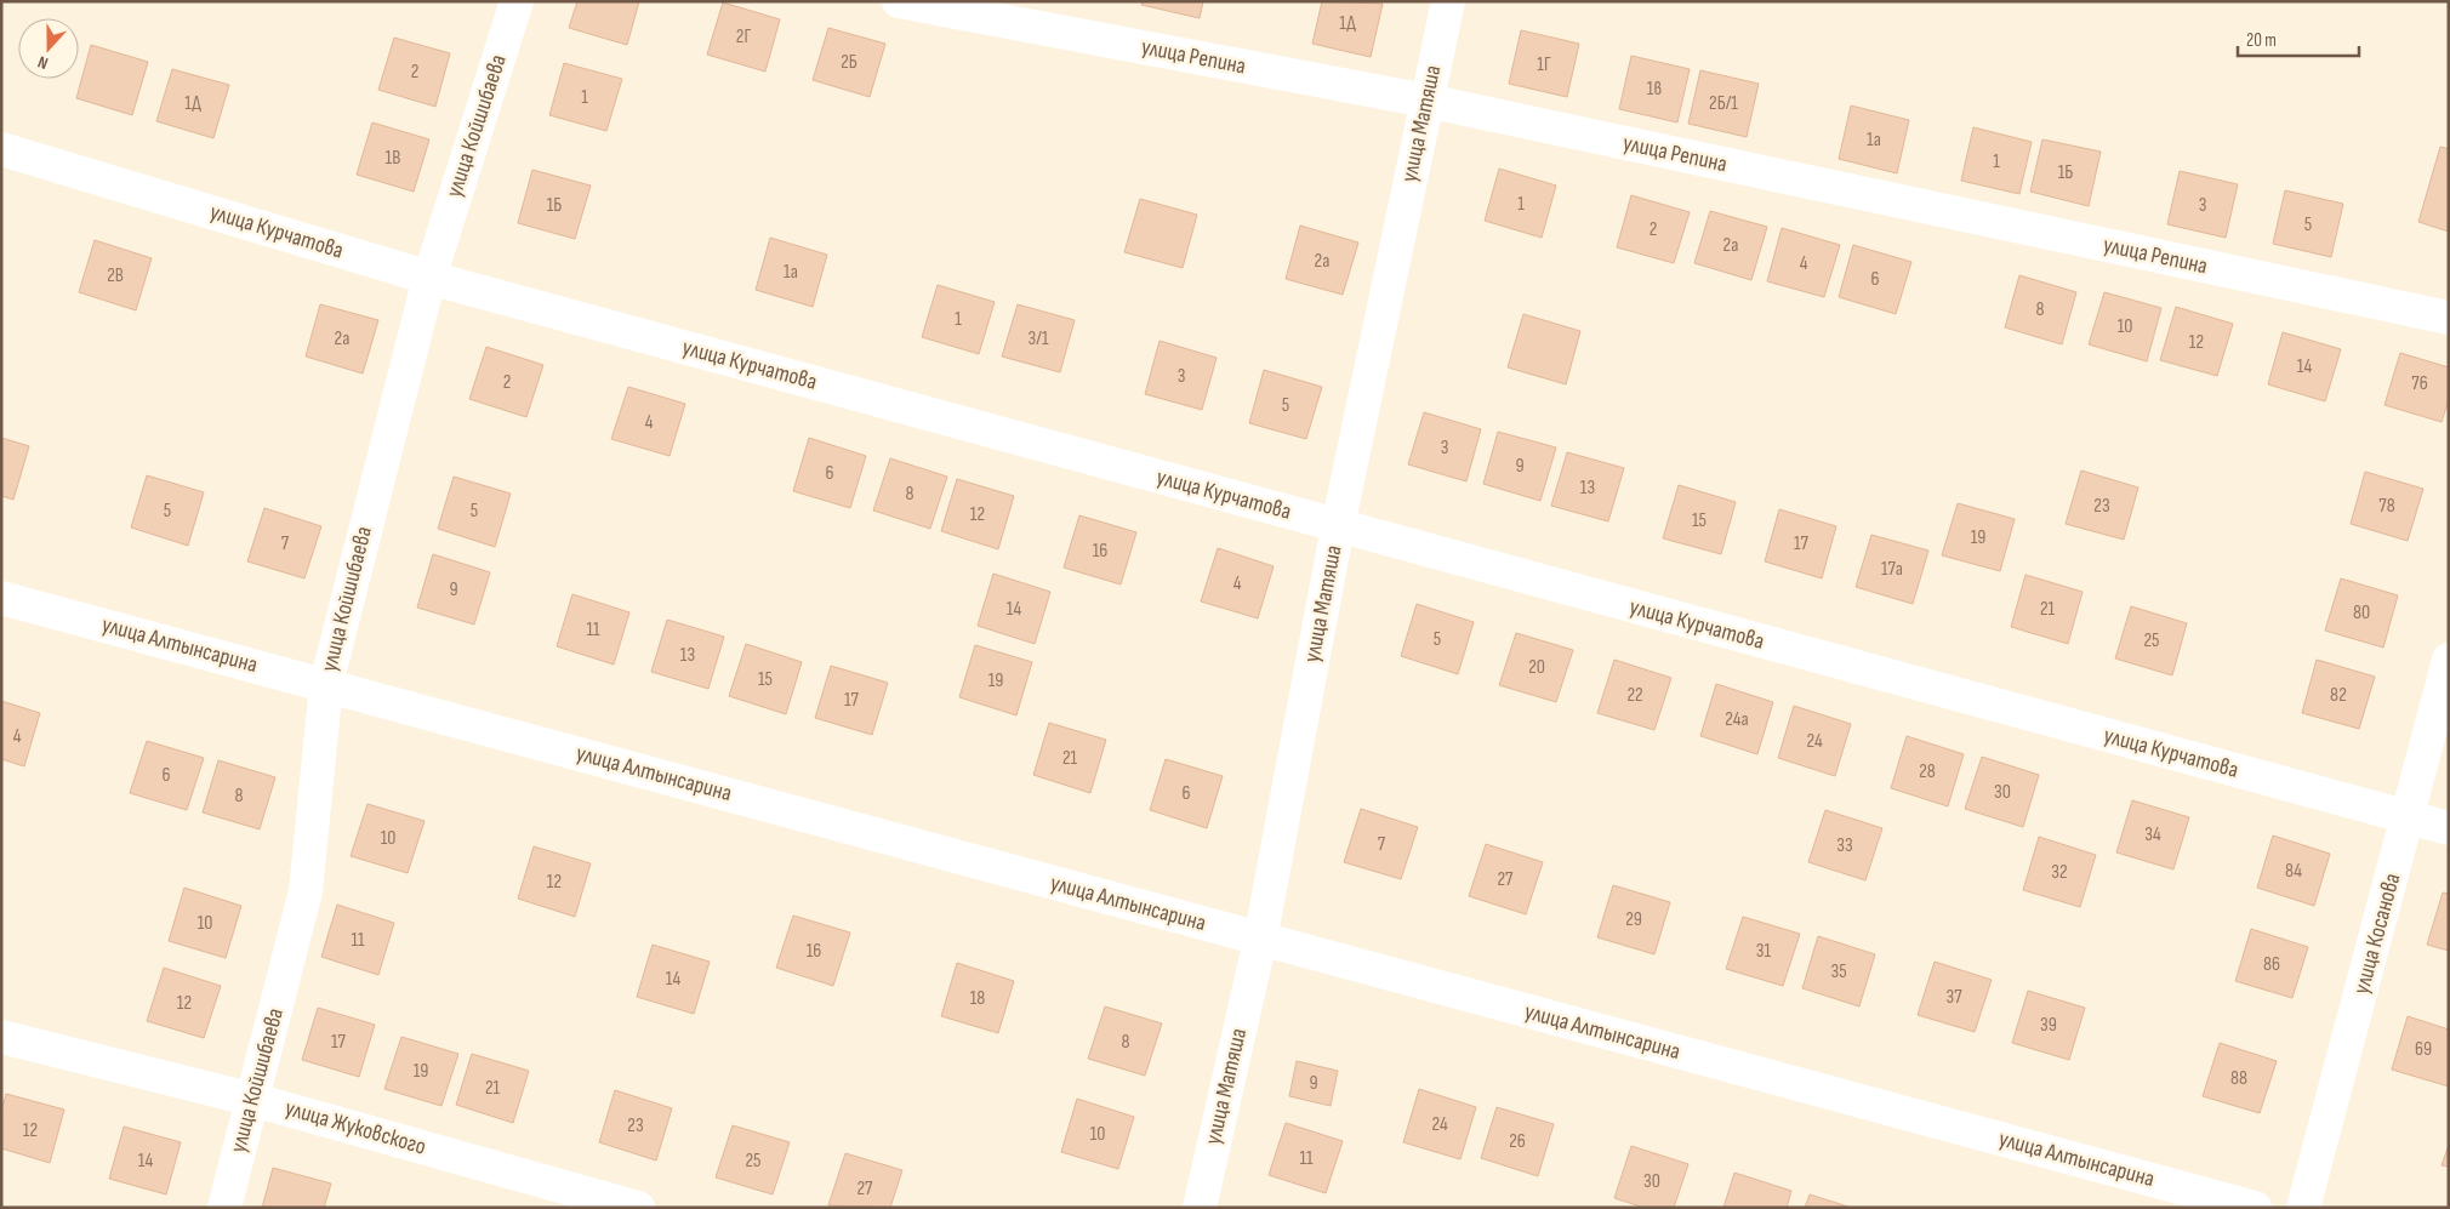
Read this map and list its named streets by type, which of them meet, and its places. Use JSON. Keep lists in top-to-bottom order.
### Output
{
  "streets": {
    "street": [
      "улица Репина",
      "улица Матяша",
      "улица Койшибаева",
      "улица Курчатова",
      "улица Алтынсарина",
      "улица Косанова",
      "улица Жуковского"
    ]
  },
  "crossings": [
    ["улица Репина", "улица Матяша"],
    ["улица Матяша", "улица Курчатова"],
    ["улица Матяша", "улица Алтынсарина"],
    ["улица Койшибаева", "улица Курчатова"],
    ["улица Койшибаева", "улица Алтынсарина"],
    ["улица Койшибаева", "улица Жуковского"],
    ["улица Курчатова", "улица Косанова"]
  ],
  "house_numbers": [
    "1Д",
    "2Г",
    "2Б",
    "1Г",
    "2",
    "1в",
    "1",
    "1Д",
    "2Б/1",
    "1а",
    "1В",
    "1",
    "1Б",
    "1",
    "1Б",
    "3",
    "5",
    "2",
    "2а",
    "2а",
    "4",
    "1а",
    "2В",
    "6",
    "8",
    "1",
    "10",
    "2а",
    "3/1",
    "12",
    "14",
    "3",
    "2",
    "76",
    "5",
    "4",
    "3",
    "9",
    "6",
    "13",
    "8",
    "23",
    "78",
    "5",
    "5",
    "12",
    "15",
    "19",
    "7",
    "17",
    "16",
    "17а",
    "4",
    "9",
    "14",
    "21",
    "80",
    "11",
    "5",
    "25",
    "13",
    "20",
    "15",
    "19",
    "22",
    "82",
    "17",
    "24а",
    "4",
    "24",
    "21",
    "28",
    "6",
    "30",
    "6",
    "8",
    "34",
    "10",
    "7",
    "33",
    "84",
    "32",
    "27",
    "12",
    "29",
    "10",
    "11",
    "16",
    "31",
    "86",
    "35",
    "14",
    "37",
    "18",
    "12",
    "39",
    "17",
    "8",
    "69",
    "19",
    "88",
    "9",
    "21",
    "24",
    "23",
    "12",
    "10",
    "26",
    "11",
    "14",
    "25",
    "30",
    "27"
  ],
  "scale_bar": "20 m",
  "north": "bottom"
}
